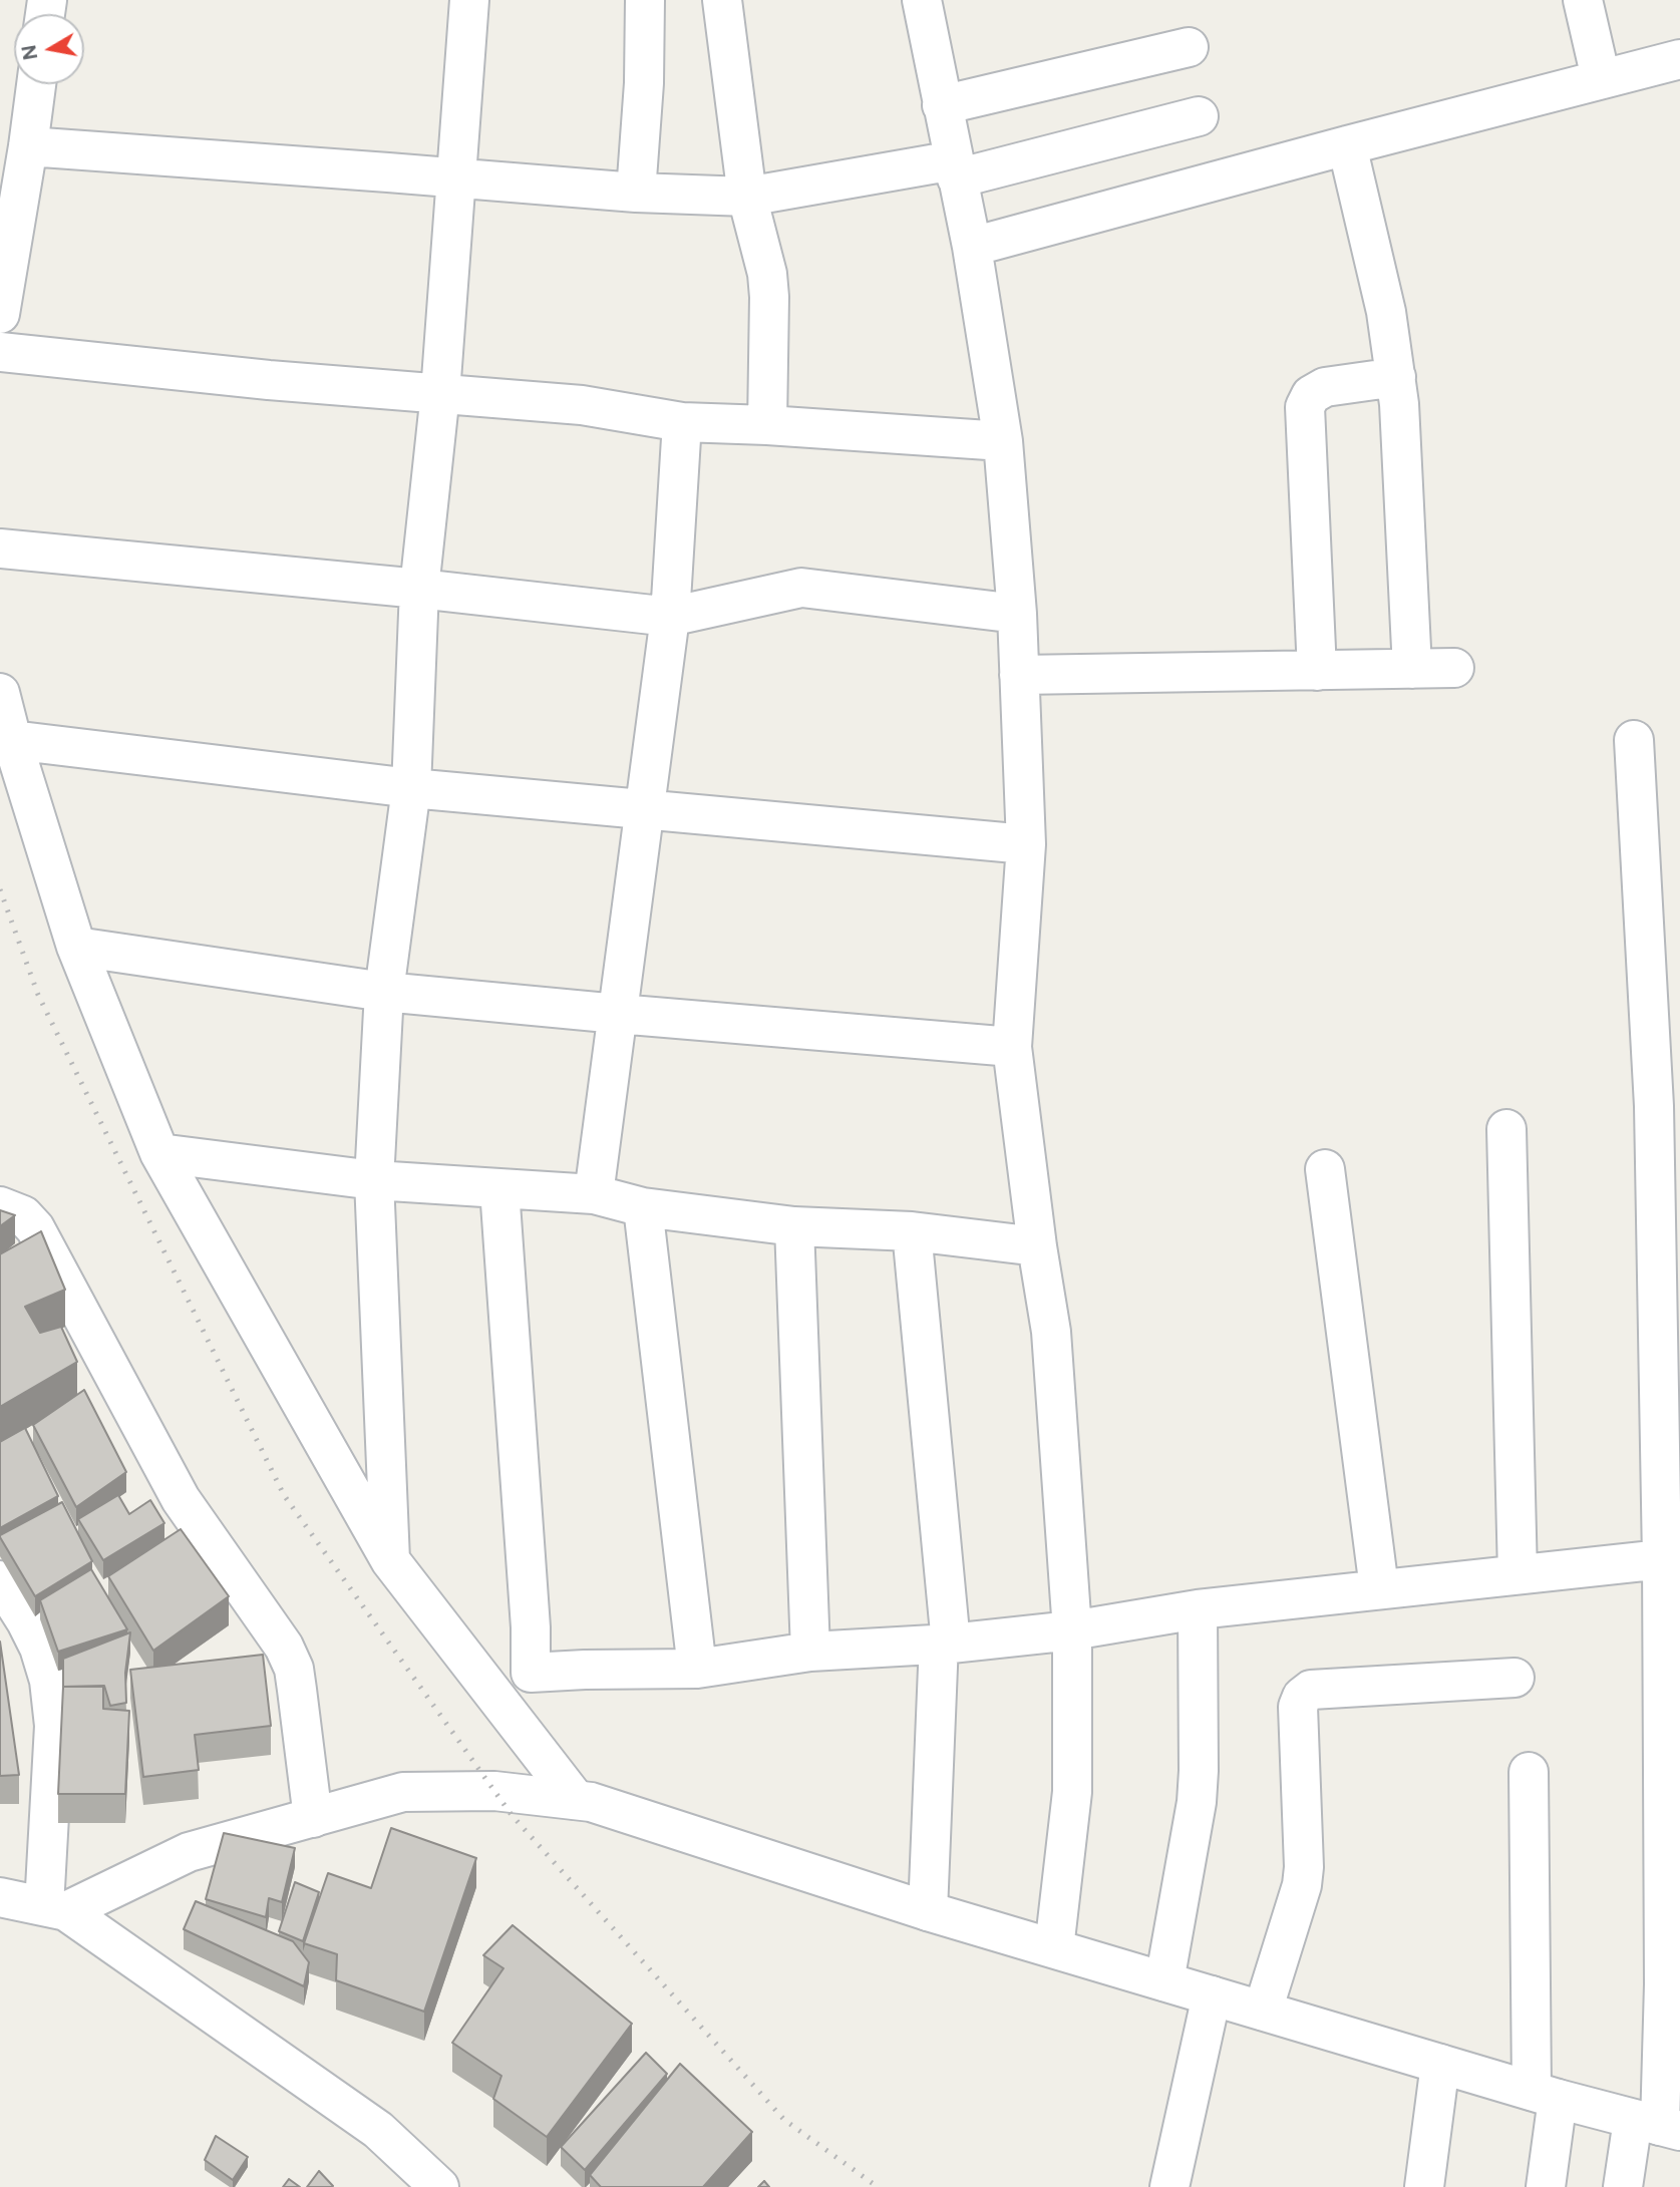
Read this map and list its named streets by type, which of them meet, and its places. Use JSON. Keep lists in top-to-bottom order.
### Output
{
  "north": "left"
}
